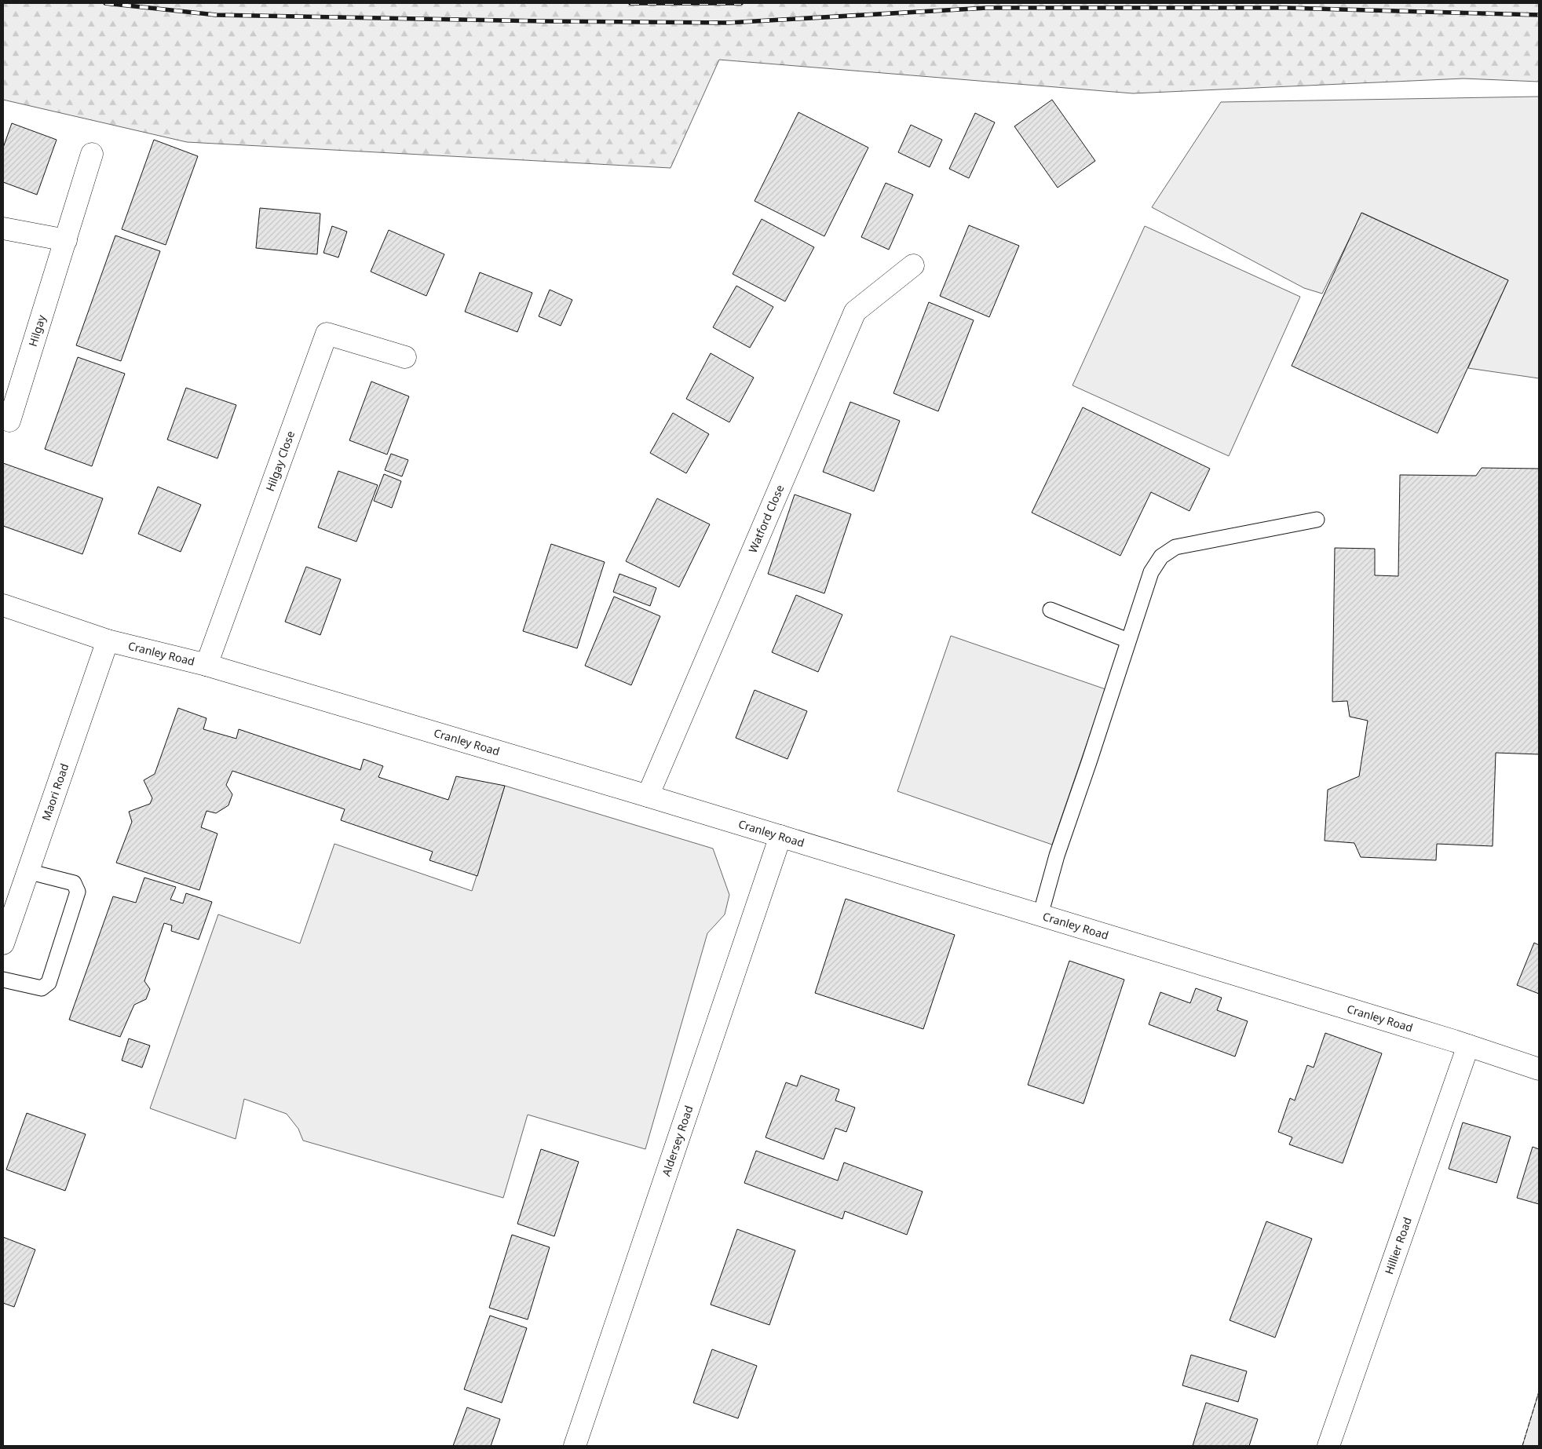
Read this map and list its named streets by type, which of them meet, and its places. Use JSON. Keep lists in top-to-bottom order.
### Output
{
  "streets": {
    "street": [
      "Hilgay",
      "Hilgay Close",
      "Watford Close",
      "Cranley Road",
      "Maori Road",
      "Aldersey Road",
      "Hillier Road"
    ]
  },
  "crossings": [
    ["Hilgay Close", "Cranley Road"],
    ["Watford Close", "Cranley Road"],
    ["Cranley Road", "Maori Road"],
    ["Cranley Road", "Aldersey Road"],
    ["Cranley Road", "Hillier Road"]
  ]
}
